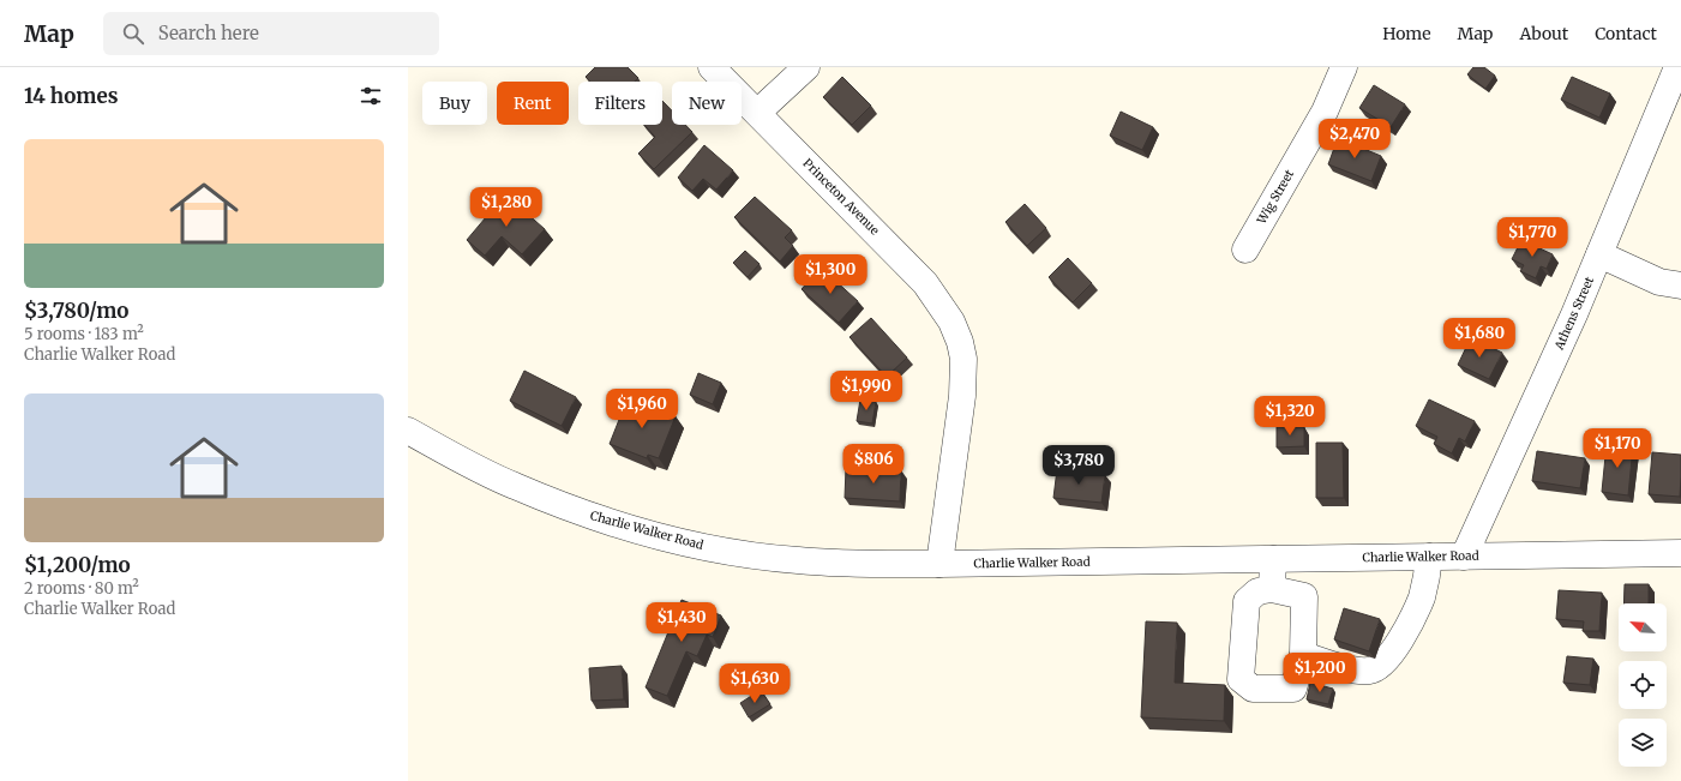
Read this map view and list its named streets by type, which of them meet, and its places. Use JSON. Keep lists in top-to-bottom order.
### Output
{
  "streets": {
    "street": [
      "Princeton Avenue",
      "Wig Street",
      "Athens Street",
      "Charlie Walker Road"
    ]
  },
  "crossings": [
    ["Princeton Avenue", "Charlie Walker Road"],
    ["Athens Street", "Charlie Walker Road"]
  ],
  "north": "top left",
  "page": {
    "header": "Map",
    "search": "Search here",
    "nav": [
      "Home",
      "Map",
      "About",
      "Contact"
    ],
    "heading": "14 homes",
    "chip": [
      "Buy",
      "Rent",
      "Filters",
      "New"
    ],
    "price": [
      "$2,470",
      "$1,280",
      "$1,770",
      "$1,300",
      "$1,680",
      "$1,990",
      "$1,960",
      "$1,320",
      "$1,170",
      "$806",
      "$3,780",
      "$1,430",
      "$1,200",
      "$1,630"
    ],
    "list": [
      {
        "name": "$3,780/mo",
        "note": "5 rooms · 183 m² · Charlie Walker Road"
      },
      {
        "name": "$1,200/mo",
        "note": "2 rooms · 80 m² · Charlie Walker Road"
      }
    ]
  }
}
